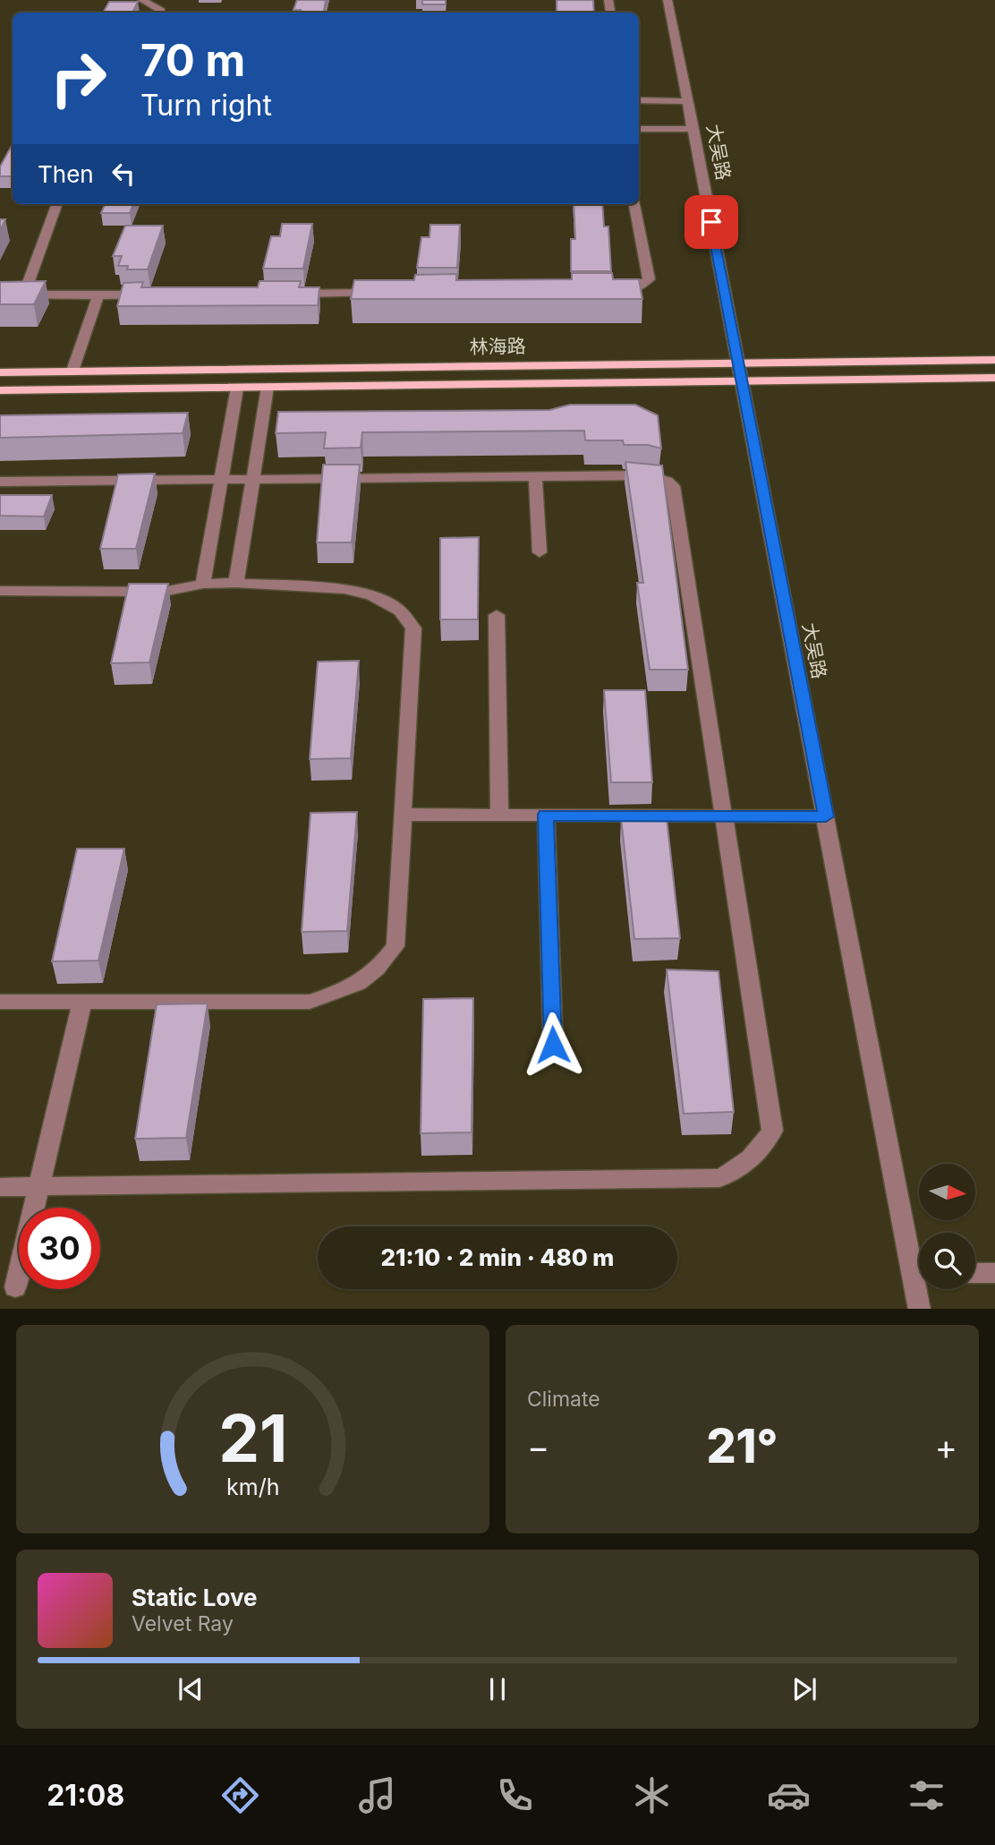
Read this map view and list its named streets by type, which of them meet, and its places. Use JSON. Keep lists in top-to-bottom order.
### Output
{
  "streets": {
    "main road": ["林海路"],
    "street": ["大吴路"]
  },
  "crossings": [
    ["大吴路", "林海路"]
  ],
  "north": "right",
  "page": {
    "turn": ["70 m", "Turn right"],
    "then": "Then",
    "limit": "30",
    "trip": "21:10 · 2 min · 480 m",
    "tile": "Climate",
    "heat": ["−", "21°", "+"],
    "song": ["Static Love", "Velvet Ray"],
    "tabs": "21:08",
    "gauge": ["21", "km/h"]
  }
}
